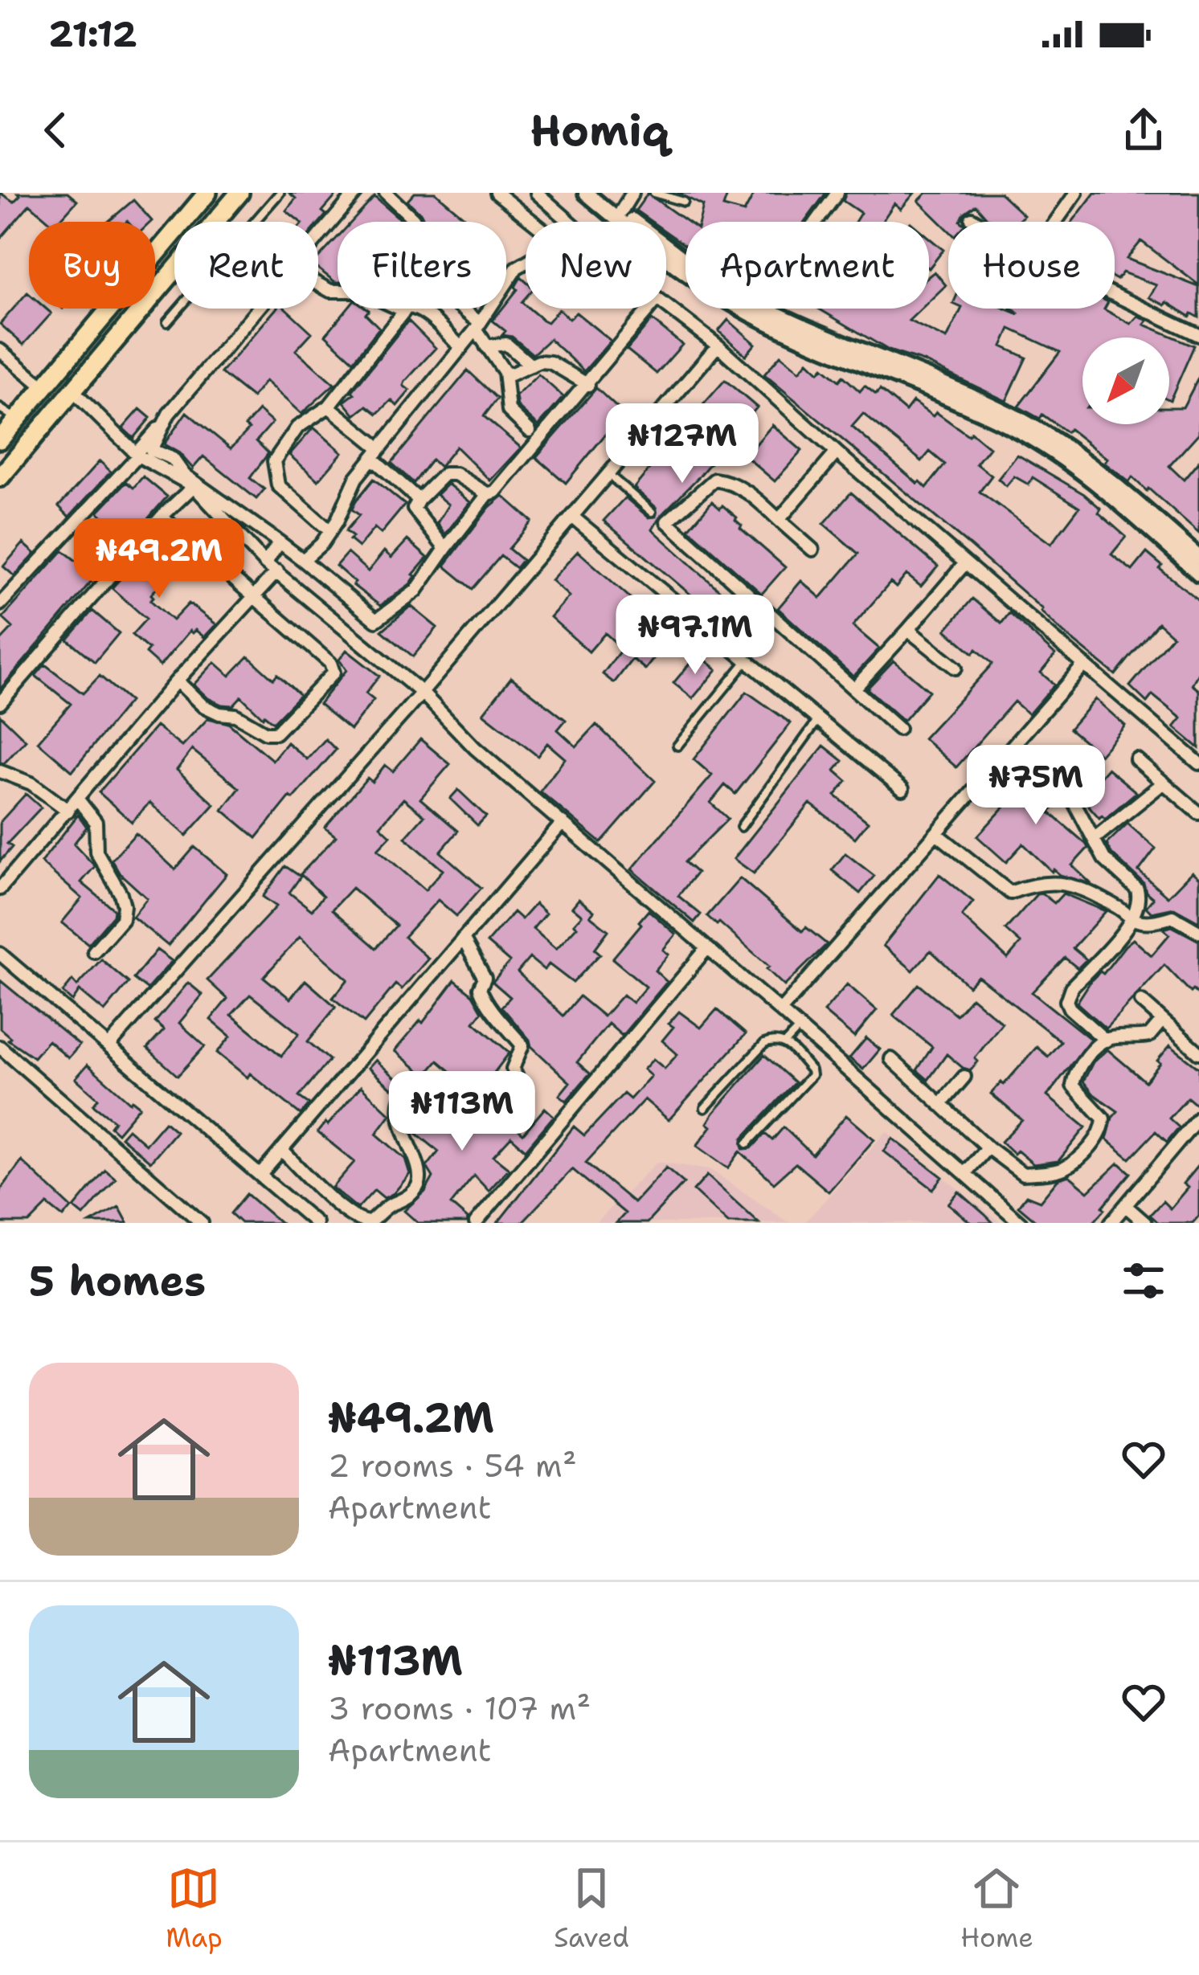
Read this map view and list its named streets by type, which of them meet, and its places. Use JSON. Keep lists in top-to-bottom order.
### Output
{
  "north": "bottom left",
  "page": {
    "status": "21:12",
    "header": "Homiq",
    "chip": [
      "Buy",
      "Rent",
      "Filters",
      "New",
      "Apartment",
      "House"
    ],
    "price": [
      "₦127M",
      "₦49.2M",
      "₦97.1M",
      "₦75M",
      "₦113M"
    ],
    "heading": "5 homes",
    "list": [
      {
        "name": "₦49.2M",
        "note": "2 rooms · 54 m² · Apartment"
      },
      {
        "name": "₦113M",
        "note": "3 rooms · 107 m² · Apartment"
      }
    ],
    "tabs": ["Map", "Saved", "Home"]
  }
}
